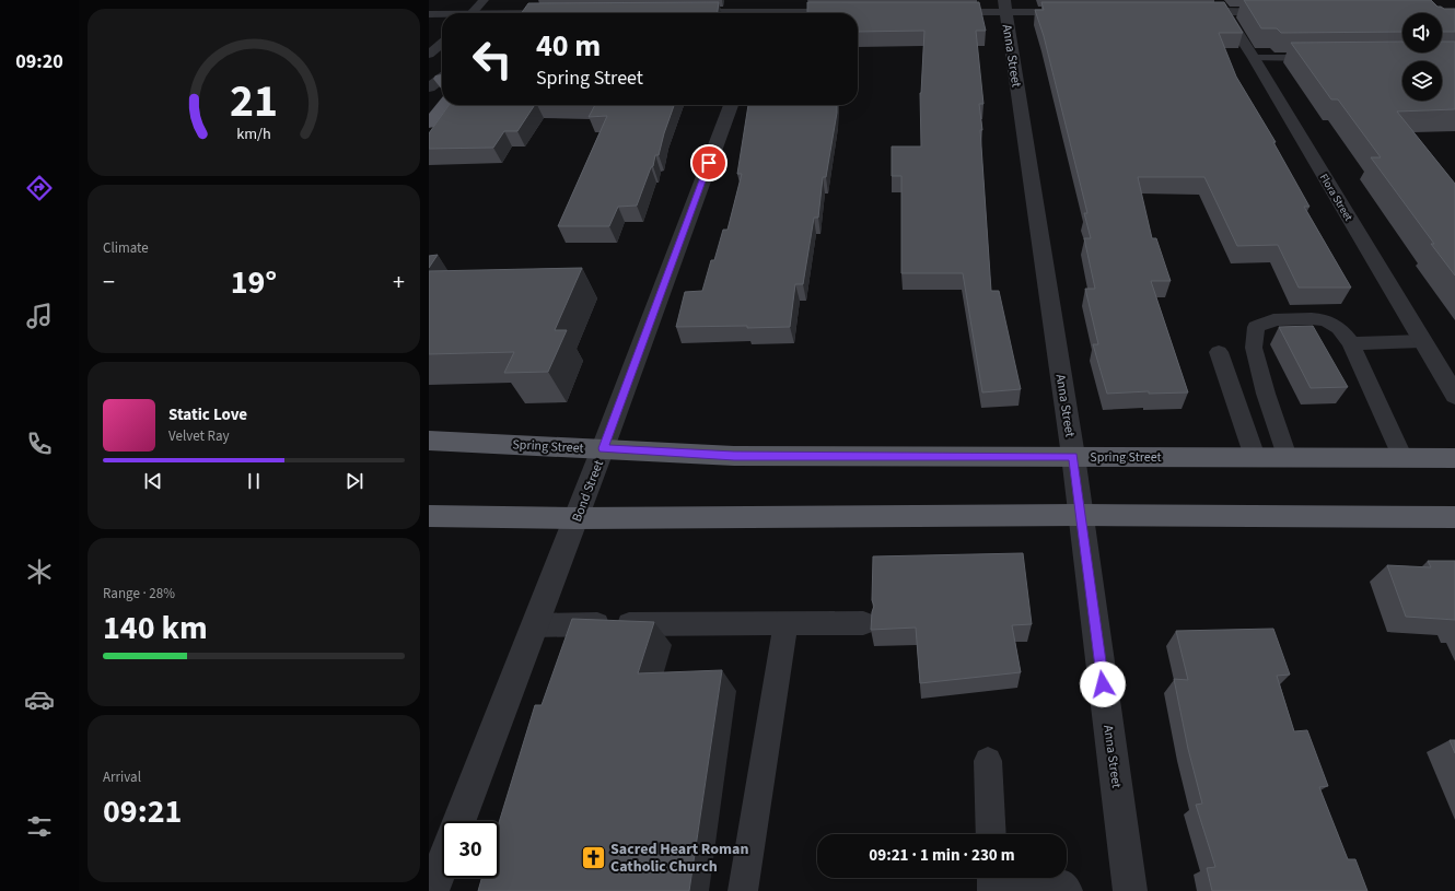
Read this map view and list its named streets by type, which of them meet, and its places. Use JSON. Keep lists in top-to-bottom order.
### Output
{
  "streets": {
    "highway": ["Spring Street"],
    "street": ["Anna Street", "Flora Street", "Bond Street"]
  },
  "crossings": [
    ["Anna Street", "Spring Street"],
    ["Spring Street", "Bond Street"]
  ],
  "places": {
    "church": ["Sacred Heart Roman Catholic Church"]
  },
  "page": {
    "tabs": "09:20",
    "turn": ["40 m", "Spring Street"],
    "tile": [
      "Climate",
      ["Range · 28%", "140 km"],
      ["Arrival", "09:21"]
    ],
    "heat": ["−", "19°", "+"],
    "song": ["Static Love", "Velvet Ray"],
    "limit": "30",
    "trip": "09:21 · 1 min · 230 m",
    "gauge": ["21", "km/h"]
  }
}
